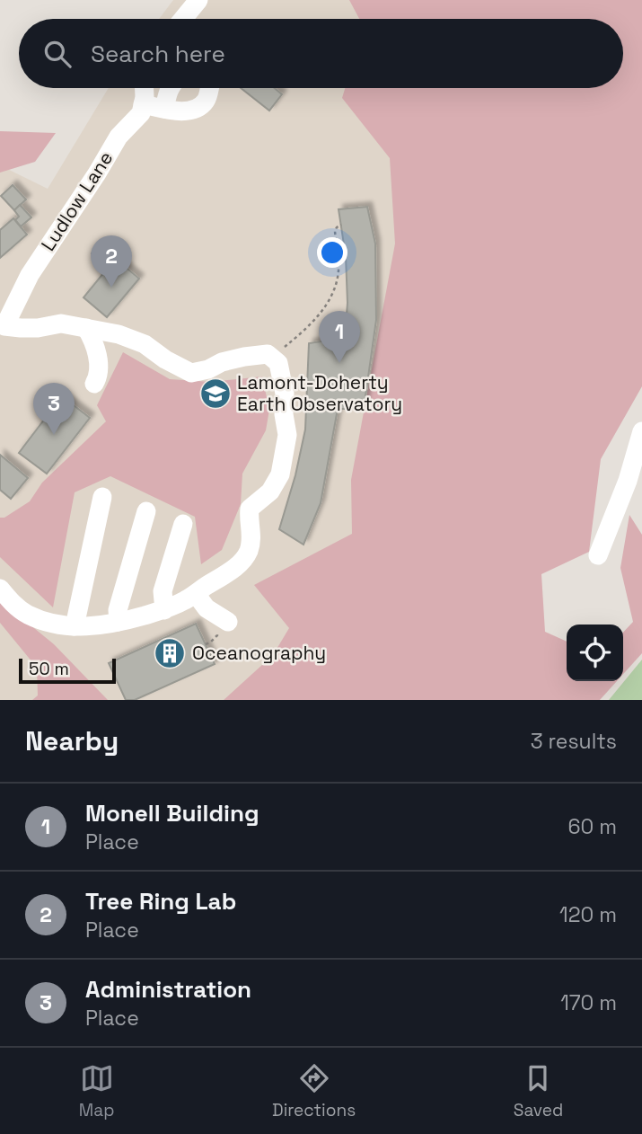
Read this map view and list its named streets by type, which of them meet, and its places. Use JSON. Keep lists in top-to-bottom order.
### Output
{
  "streets": {
    "street": ["Ludlow Lane"]
  },
  "places": {
    "school or university": ["Lamont-Doherty Earth Observatory"],
    "building": ["Oceanography"]
  },
  "scale_bar": "50 m",
  "page": {
    "search": "Search here",
    "pins": ["2", "1", "3"],
    "scale": "50 m",
    "heading": ["Nearby", "3 results"],
    "list": [
      {
        "mark": "1",
        "name": "Monell Building",
        "note": "Place",
        "value": "60 m"
      },
      {
        "mark": "2",
        "name": "Tree Ring Lab",
        "note": "Place",
        "value": "120 m"
      },
      {
        "mark": "3",
        "name": "Administration",
        "note": "Place",
        "value": "170 m"
      }
    ],
    "nav": ["Map", "Directions", "Saved"]
  }
}
